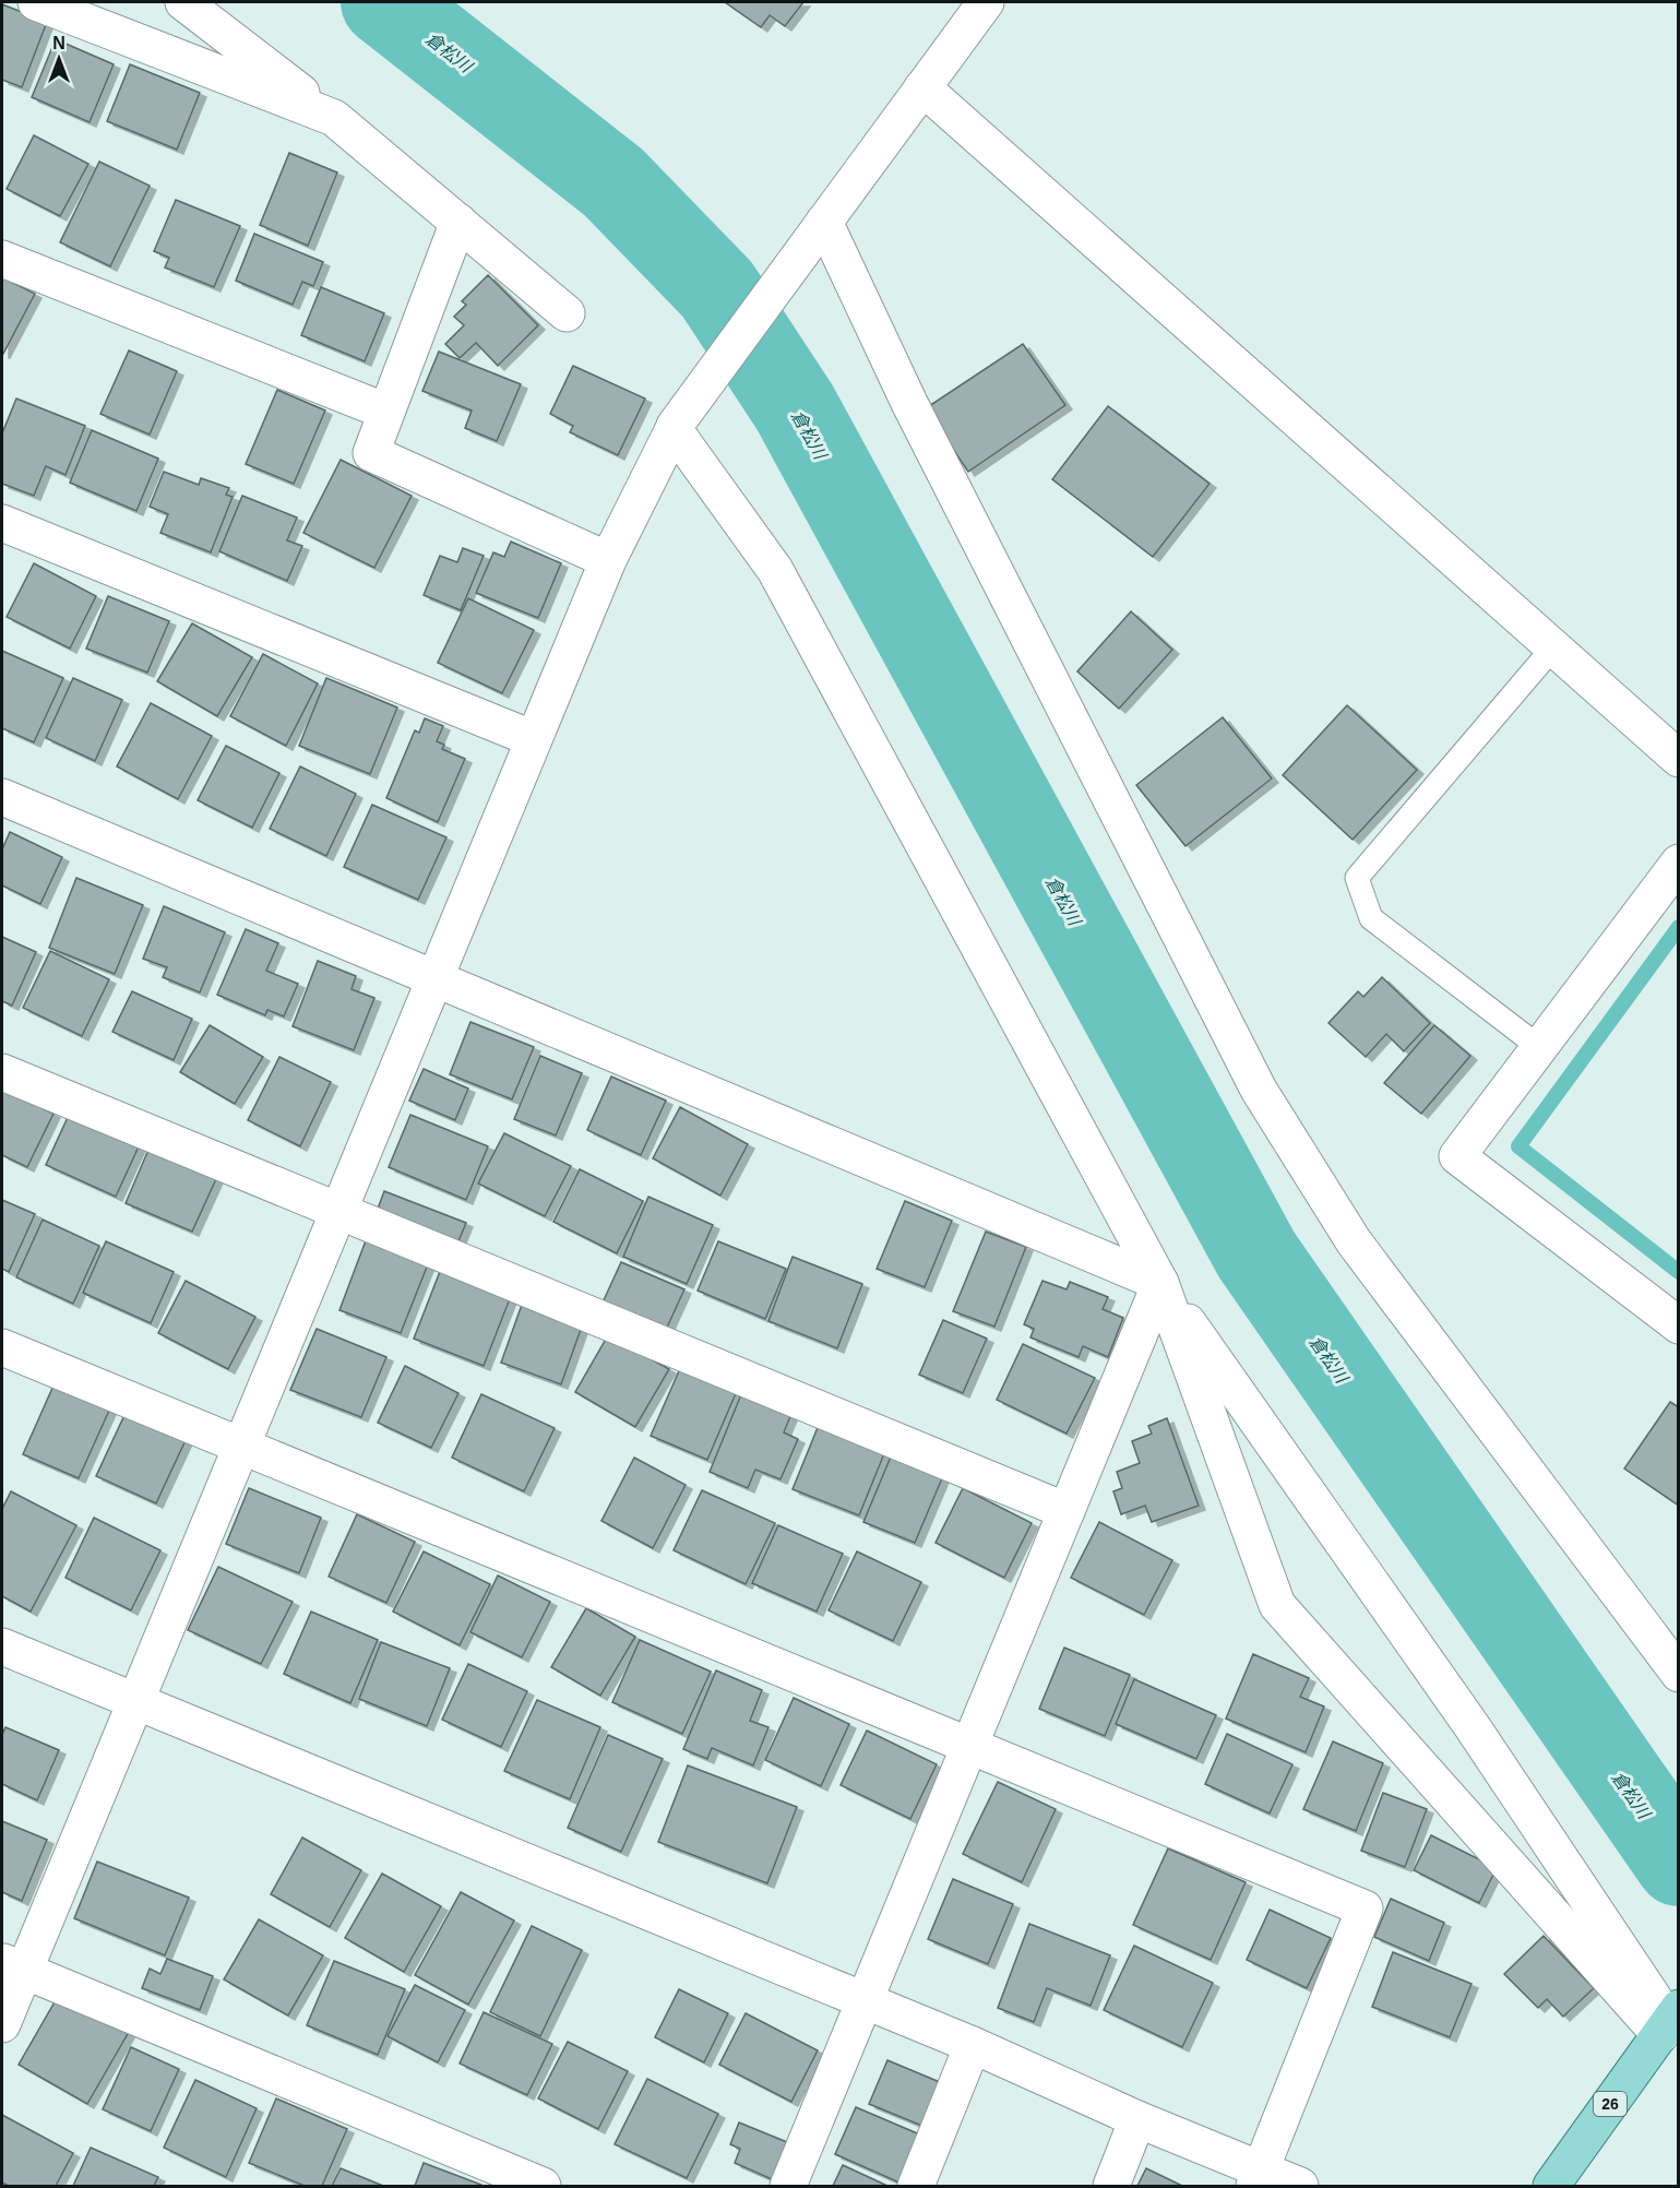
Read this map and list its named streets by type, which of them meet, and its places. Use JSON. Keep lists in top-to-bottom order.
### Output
{
  "streets": {
    "main road": ["26"]
  },
  "water": ["倉松川"],
  "north": "top"
}
